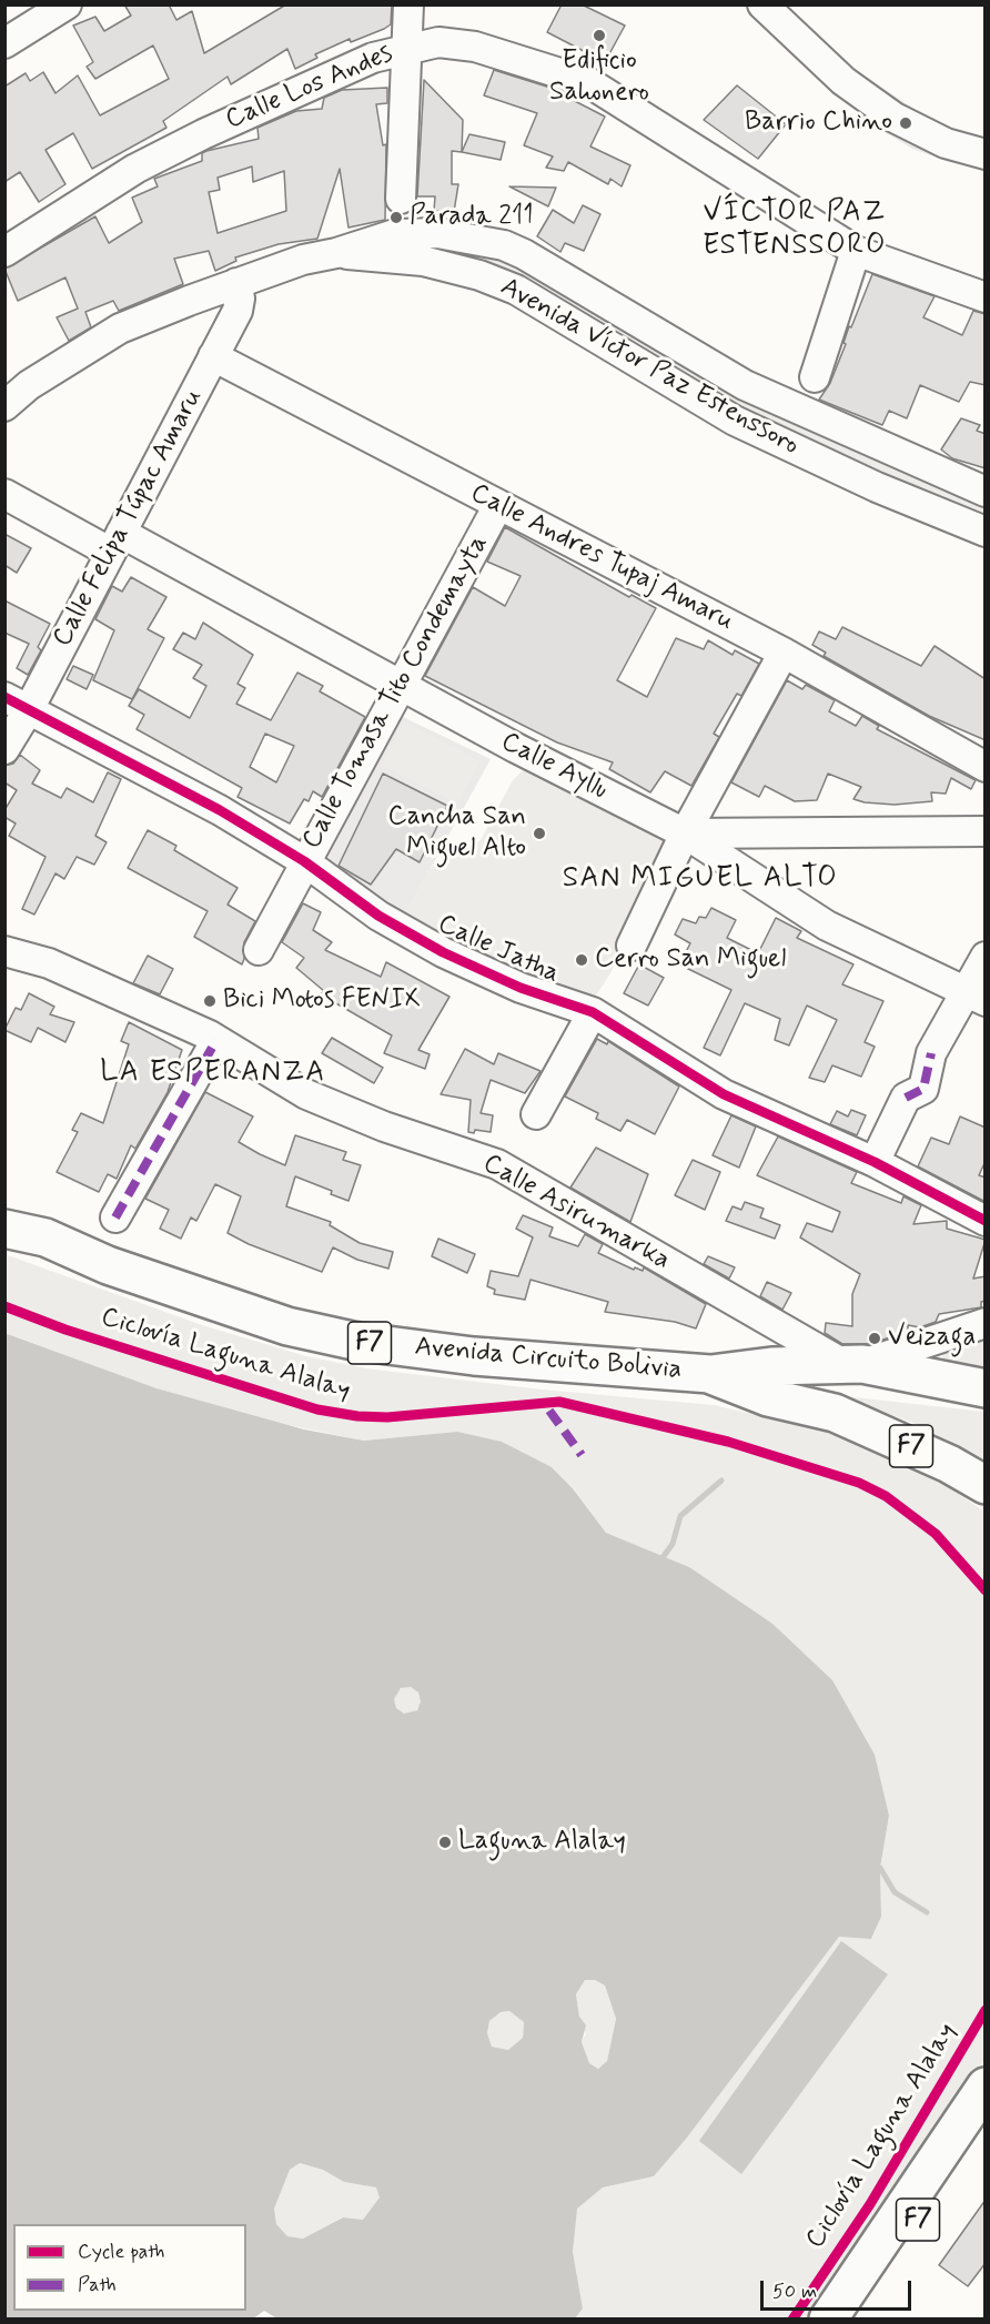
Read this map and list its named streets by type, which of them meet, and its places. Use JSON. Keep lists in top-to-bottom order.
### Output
{
  "streets": {
    "highway": ["F7", "Avenida Circuito Bolivia"],
    "street": [
      "Calle Los Andes",
      "Avenida Víctor Paz Estenssoro",
      "Calle Felipa Túpac Amaru",
      "Calle Andres Tupaj Amaru",
      "Calle Tomasa Tito Condemayta",
      "Calle Ayllu",
      "Calle Jatha",
      "Calle Asirumarka"
    ],
    "cycle path": ["Ciclovía Laguna Alalay"]
  },
  "crossings": [
    ["Calle Felipa Túpac Amaru", "Calle Andres Tupaj Amaru"],
    ["Calle Felipa Túpac Amaru", "Calle Ayllu"],
    ["Calle Felipa Túpac Amaru", "Calle Jatha"],
    ["Calle Andres Tupaj Amaru", "Calle Tomasa Tito Condemayta"],
    ["Calle Tomasa Tito Condemayta", "Calle Ayllu"],
    ["Calle Tomasa Tito Condemayta", "Calle Jatha"],
    ["Calle Asirumarka", "Avenida Circuito Bolivia"]
  ],
  "districts": ["VÍCTOR PAZ ESTENSSORO", "SAN MIGUEL ALTO", "LA ESPERANZA"],
  "places": [
    "Edificio Sahonero",
    "Barrio Chino",
    "Parada 211",
    "Cancha San Miguel Alto",
    "Cerro San Miguel",
    "Bici Motos FENIX",
    "Veizaga",
    "Laguna Alalay"
  ],
  "legend": ["Cycle path", "Path"],
  "scale_bar": "50 m"
}
